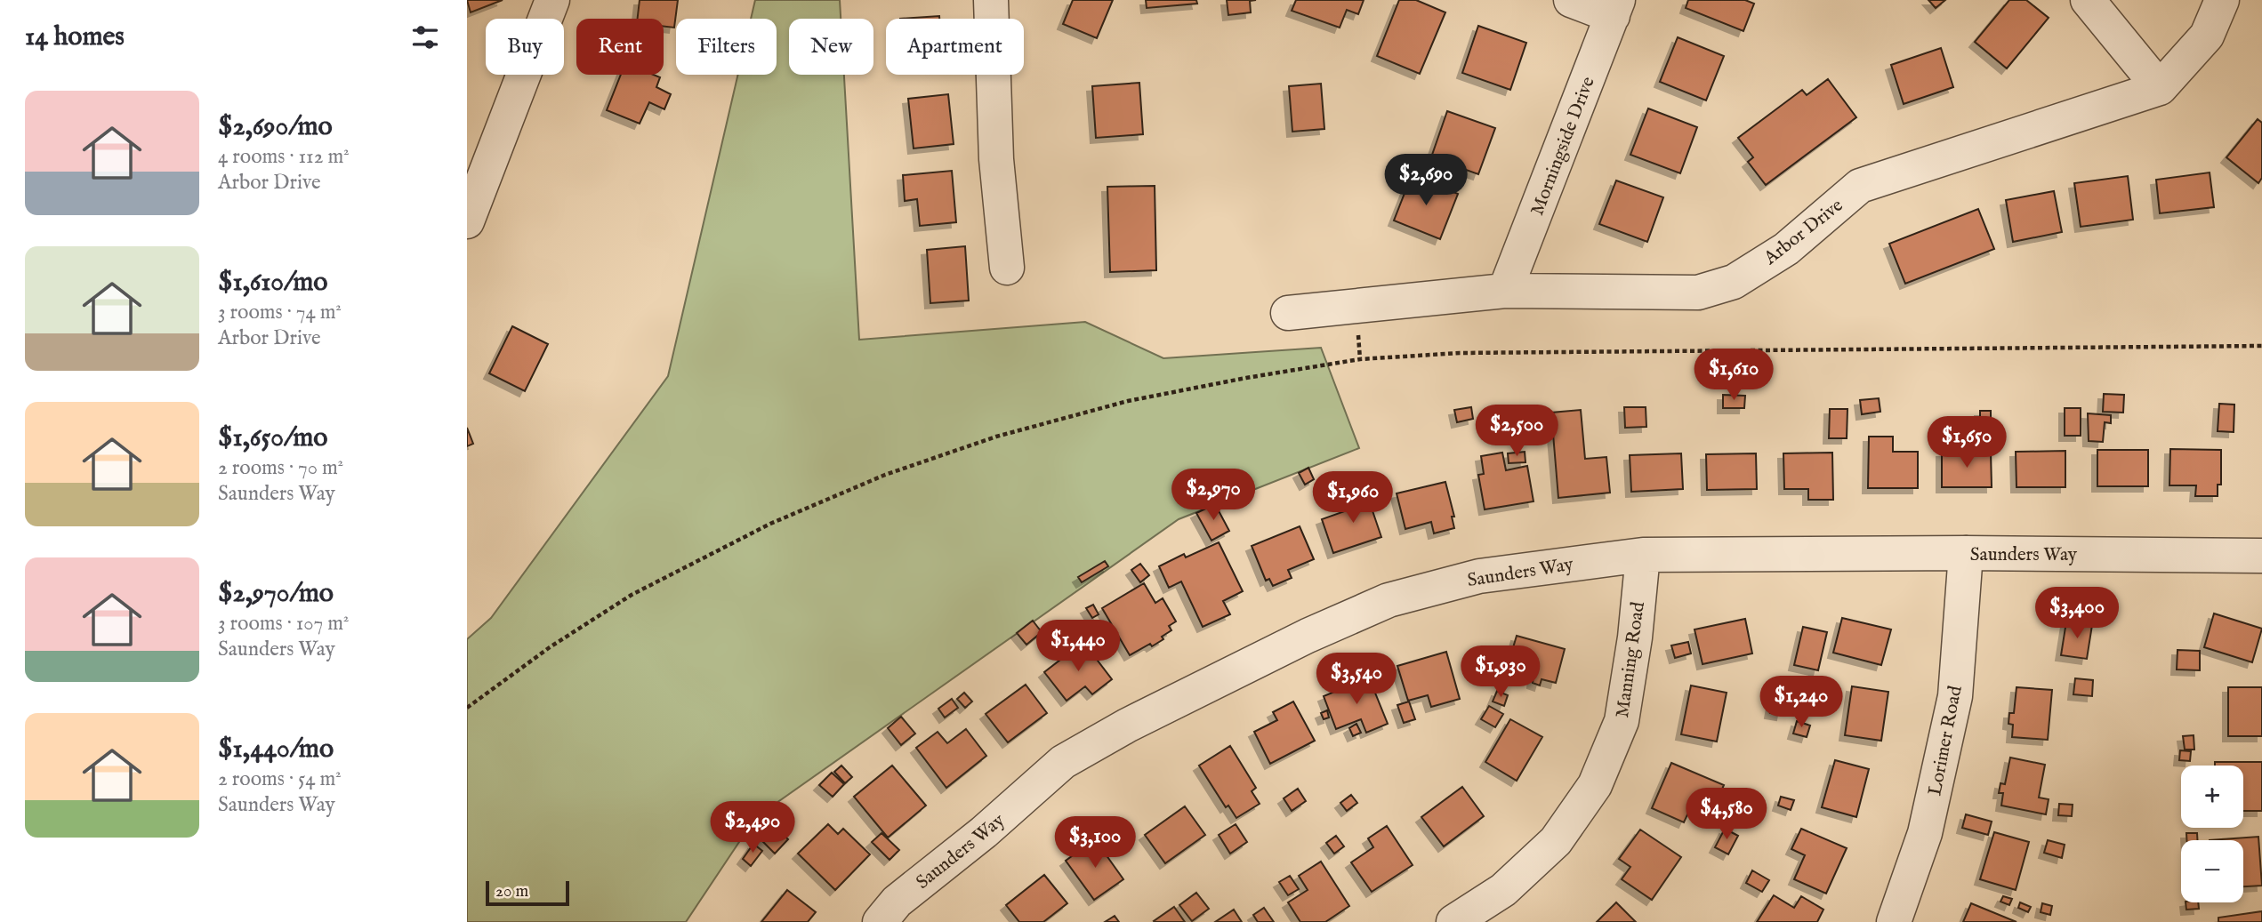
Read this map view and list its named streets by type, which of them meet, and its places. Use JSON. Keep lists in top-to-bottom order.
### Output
{
  "streets": {
    "street": [
      "Morningside Drive",
      "Arbor Drive",
      "Saunders Way",
      "Manning Road",
      "Lorimer Road"
    ]
  },
  "crossings": [
    ["Morningside Drive", "Arbor Drive"],
    ["Saunders Way", "Manning Road"],
    ["Saunders Way", "Lorimer Road"]
  ],
  "scale_bar": "20 m",
  "page": {
    "heading": "14 homes",
    "chip": [
      "Buy",
      "Rent",
      "Filters",
      "New",
      "Apartment"
    ],
    "list": [
      {
        "name": "$2,690/mo",
        "note": "4 rooms · 112 m² · Arbor Drive"
      },
      {
        "name": "$1,610/mo",
        "note": "3 rooms · 74 m² · Arbor Drive"
      },
      {
        "name": "$1,650/mo",
        "note": "2 rooms · 70 m² · Saunders Way"
      },
      {
        "name": "$2,970/mo",
        "note": "3 rooms · 107 m² · Saunders Way"
      },
      {
        "name": "$1,440/mo",
        "note": "2 rooms · 54 m² · Saunders Way"
      }
    ],
    "price": [
      "$2,690",
      "$1,610",
      "$2,500",
      "$1,650",
      "$2,970",
      "$1,960",
      "$3,400",
      "$1,440",
      "$1,930",
      "$3,540",
      "$1,240",
      "$4,580",
      "$2,490",
      "$3,100"
    ],
    "map_buttons": ["+", "−"],
    "scale": "20 m"
  }
}
